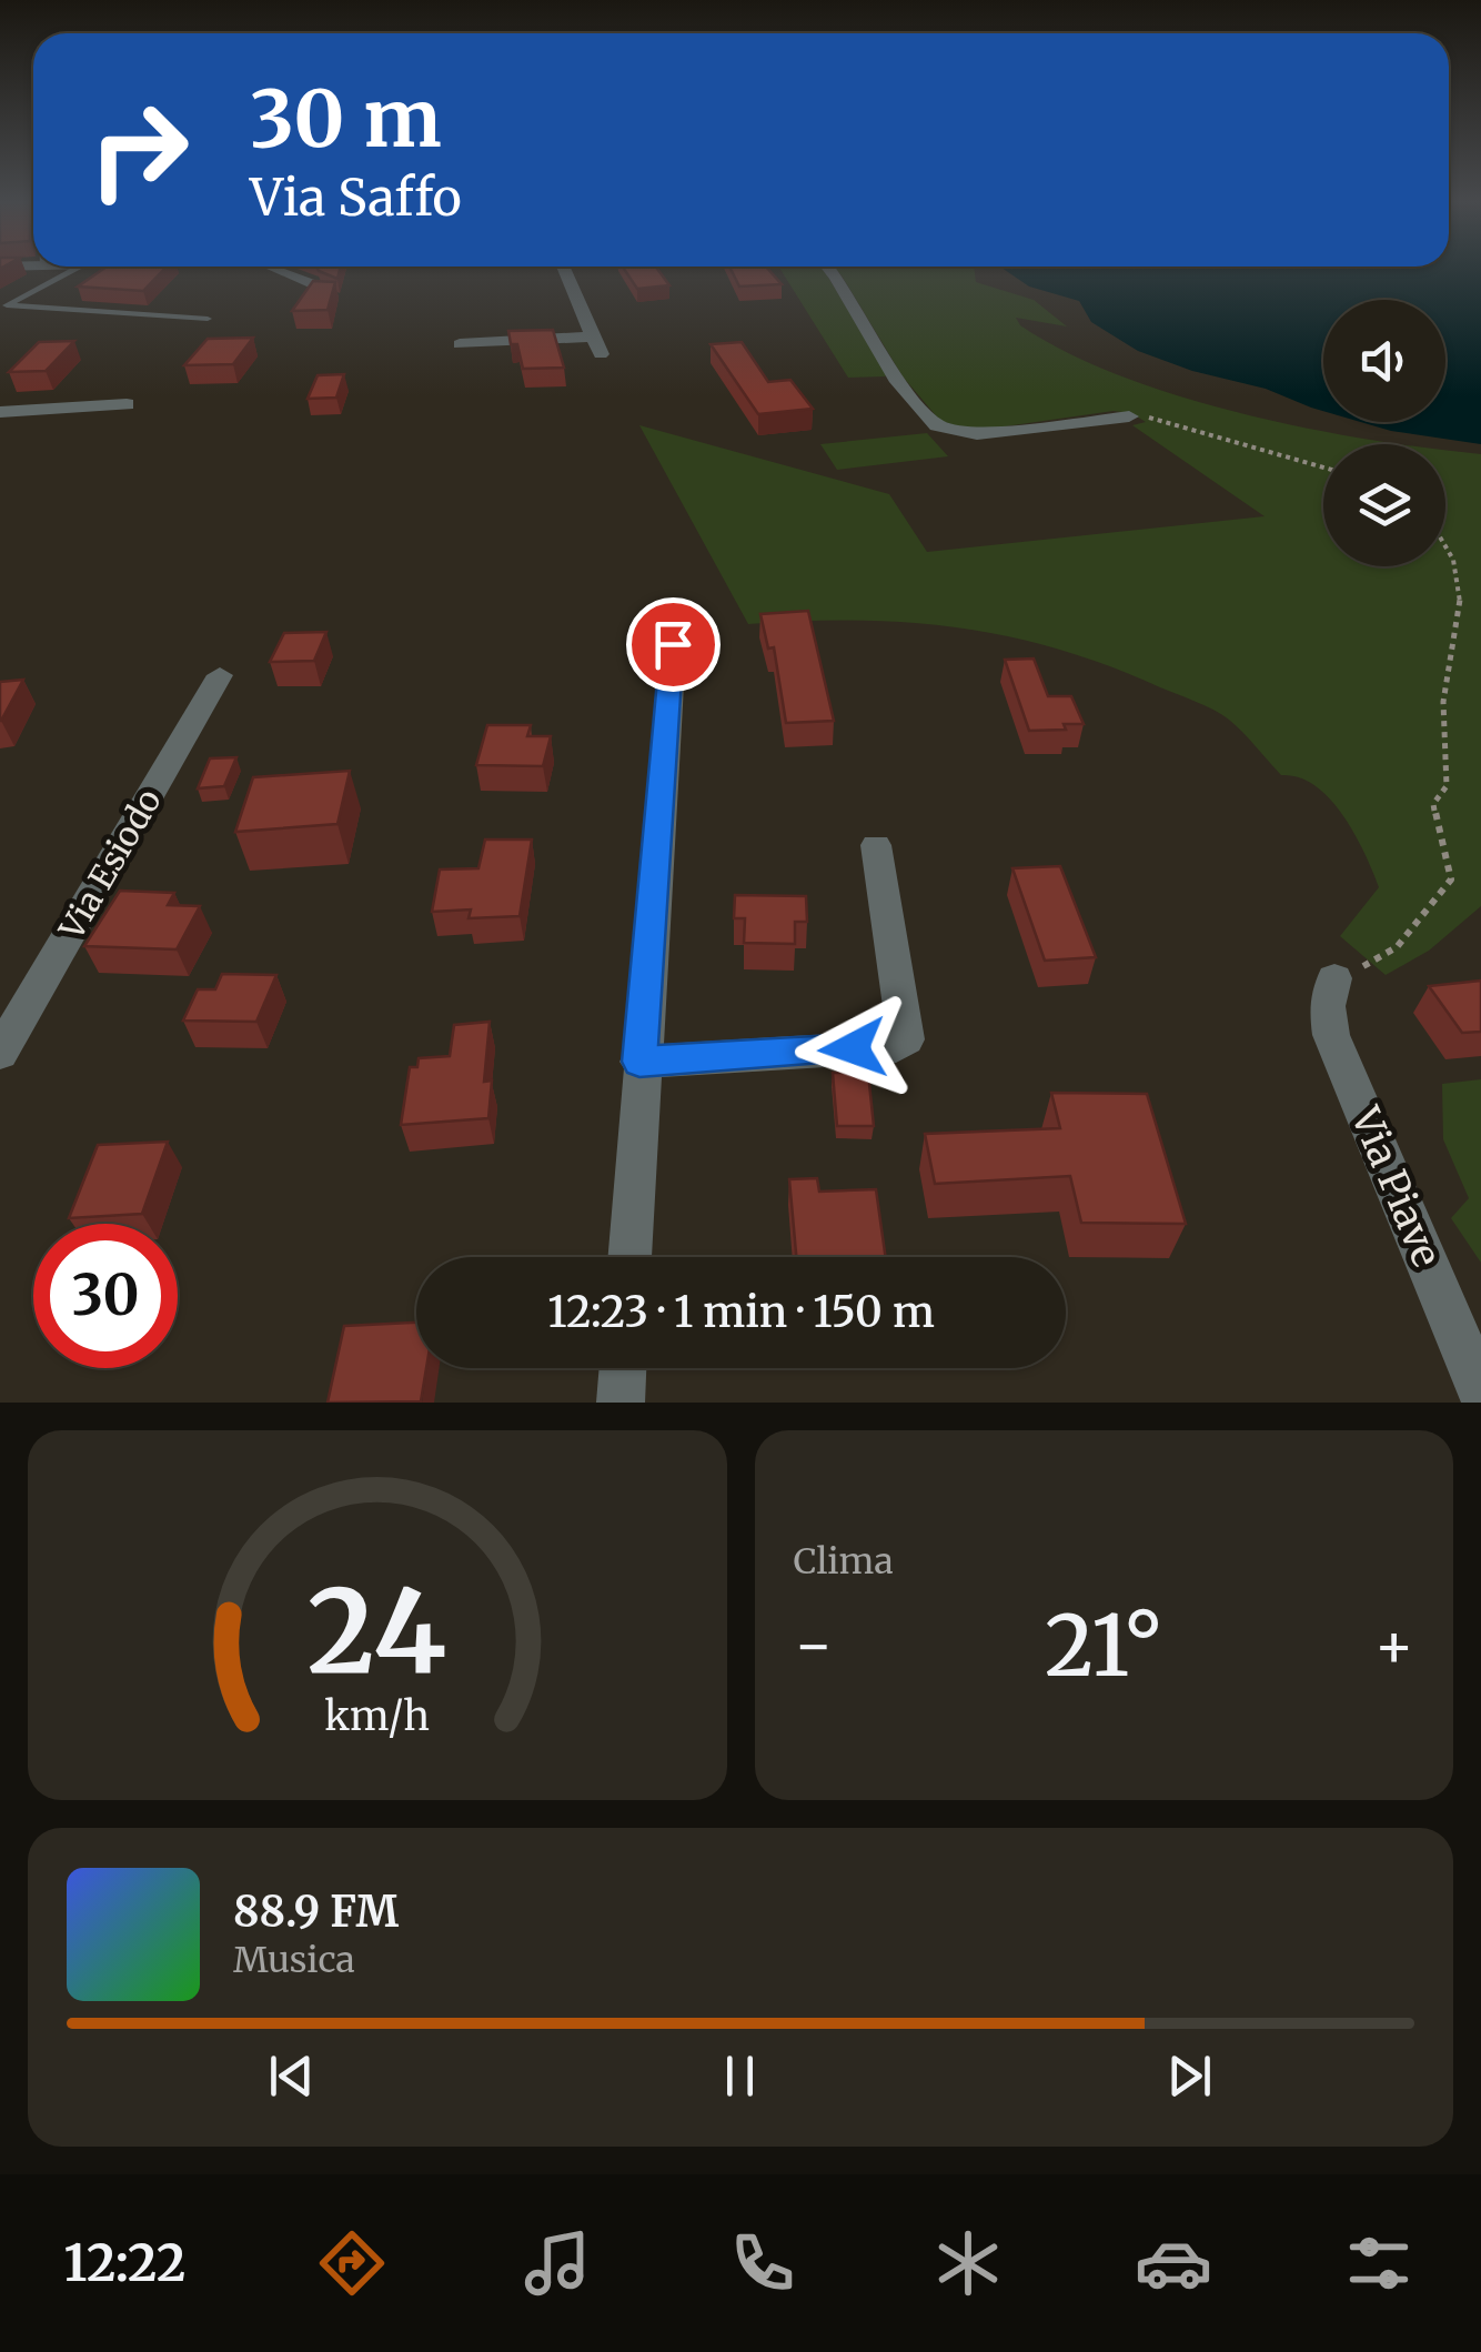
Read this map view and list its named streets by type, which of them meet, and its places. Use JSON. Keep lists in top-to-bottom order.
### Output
{
  "streets": {
    "street": ["Via Esiodo", "Via Piave"]
  },
  "page": {
    "turn": ["30 m", "Via Saffo"],
    "limit": "30",
    "trip": "12:23 · 1 min · 150 m",
    "tile": "Clima",
    "heat": ["−", "21°", "+"],
    "song": ["88.9 FM", "Musica"],
    "tabs": "12:22",
    "gauge": ["24", "km/h"]
  }
}
